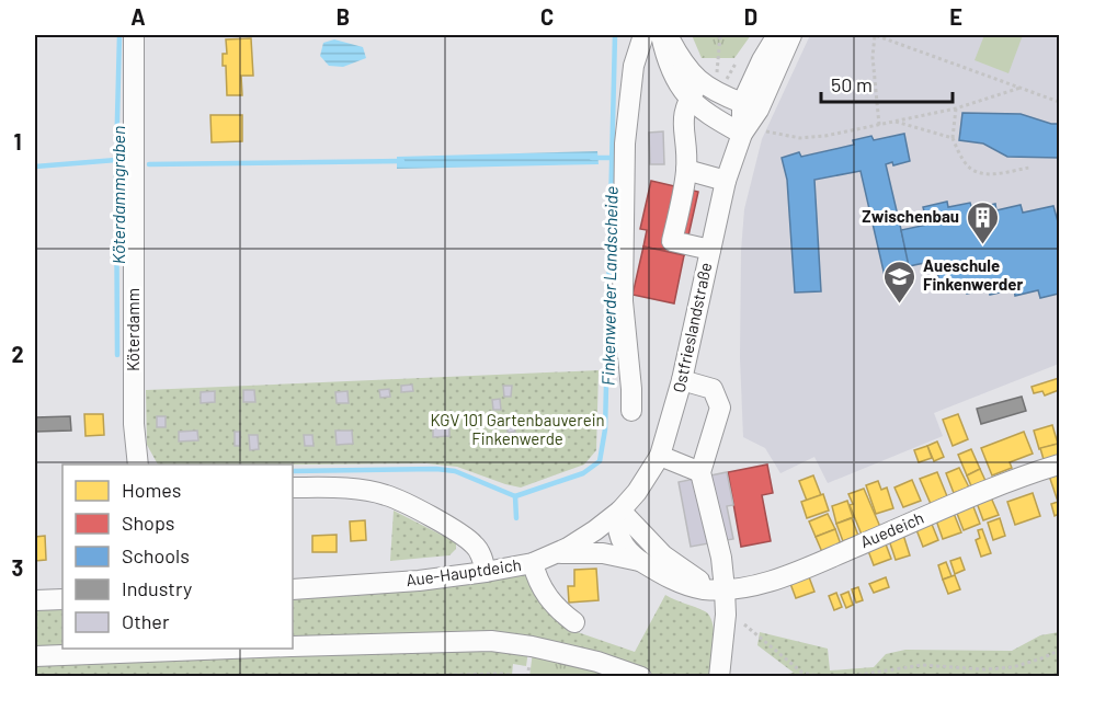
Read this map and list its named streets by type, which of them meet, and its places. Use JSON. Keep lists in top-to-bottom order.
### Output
{
  "streets": {
    "street": [
      "Ostfrieslandstraße",
      "Köterdamm",
      "Auedeich",
      "Aue-Hauptdeich"
    ]
  },
  "crossings": [
    ["Ostfrieslandstraße", "Auedeich"],
    ["Ostfrieslandstraße", "Aue-Hauptdeich"],
    ["Auedeich", "Aue-Hauptdeich"]
  ],
  "water": ["Köterdammgraben", "Finkenwerder Landscheide"],
  "parks": ["KGV 101 Gartenbauverein Finkenwerde"],
  "places": {
    "building": ["Zwischenbau"],
    "school or university": ["Aueschule Finkenwerder"]
  },
  "legend": [
    "Homes",
    "Shops",
    "Schools",
    "Industry",
    "Other"
  ],
  "scale_bar": "50 m",
  "grid": {
    "columns": [
      "A",
      "B",
      "C",
      "D",
      "E"
    ],
    "rows": ["1", "2", "3"]
  }
}
